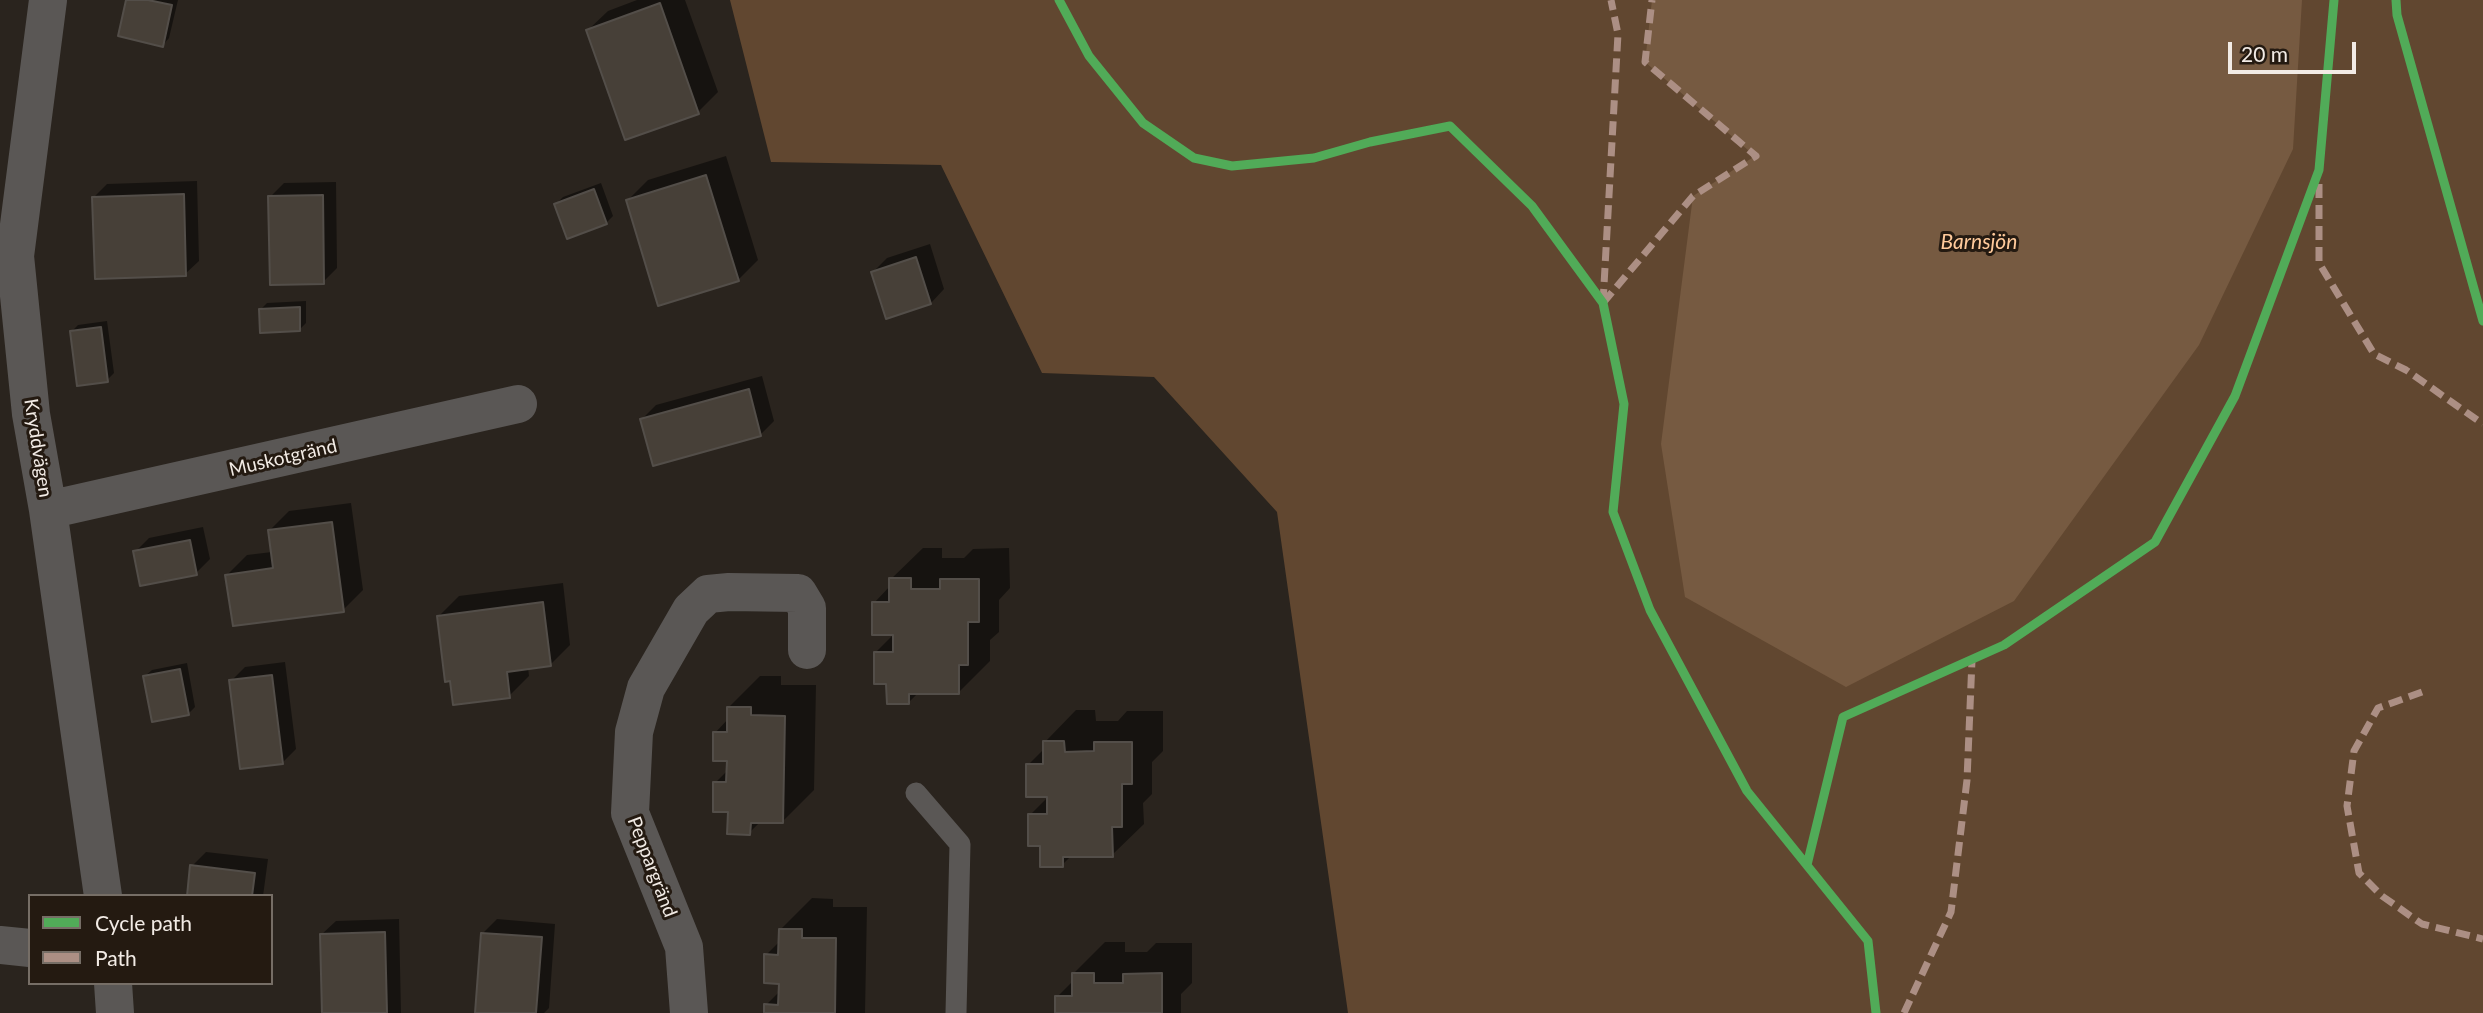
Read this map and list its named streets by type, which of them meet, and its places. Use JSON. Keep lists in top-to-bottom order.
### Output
{
  "streets": {
    "street": ["Kryddvägen", "Muskotgränd", "Peppargränd"]
  },
  "crossings": [
    ["Kryddvägen", "Muskotgränd"]
  ],
  "water": ["Barnsjön"],
  "legend": ["Cycle path", "Path"],
  "scale_bar": "20 m"
}
